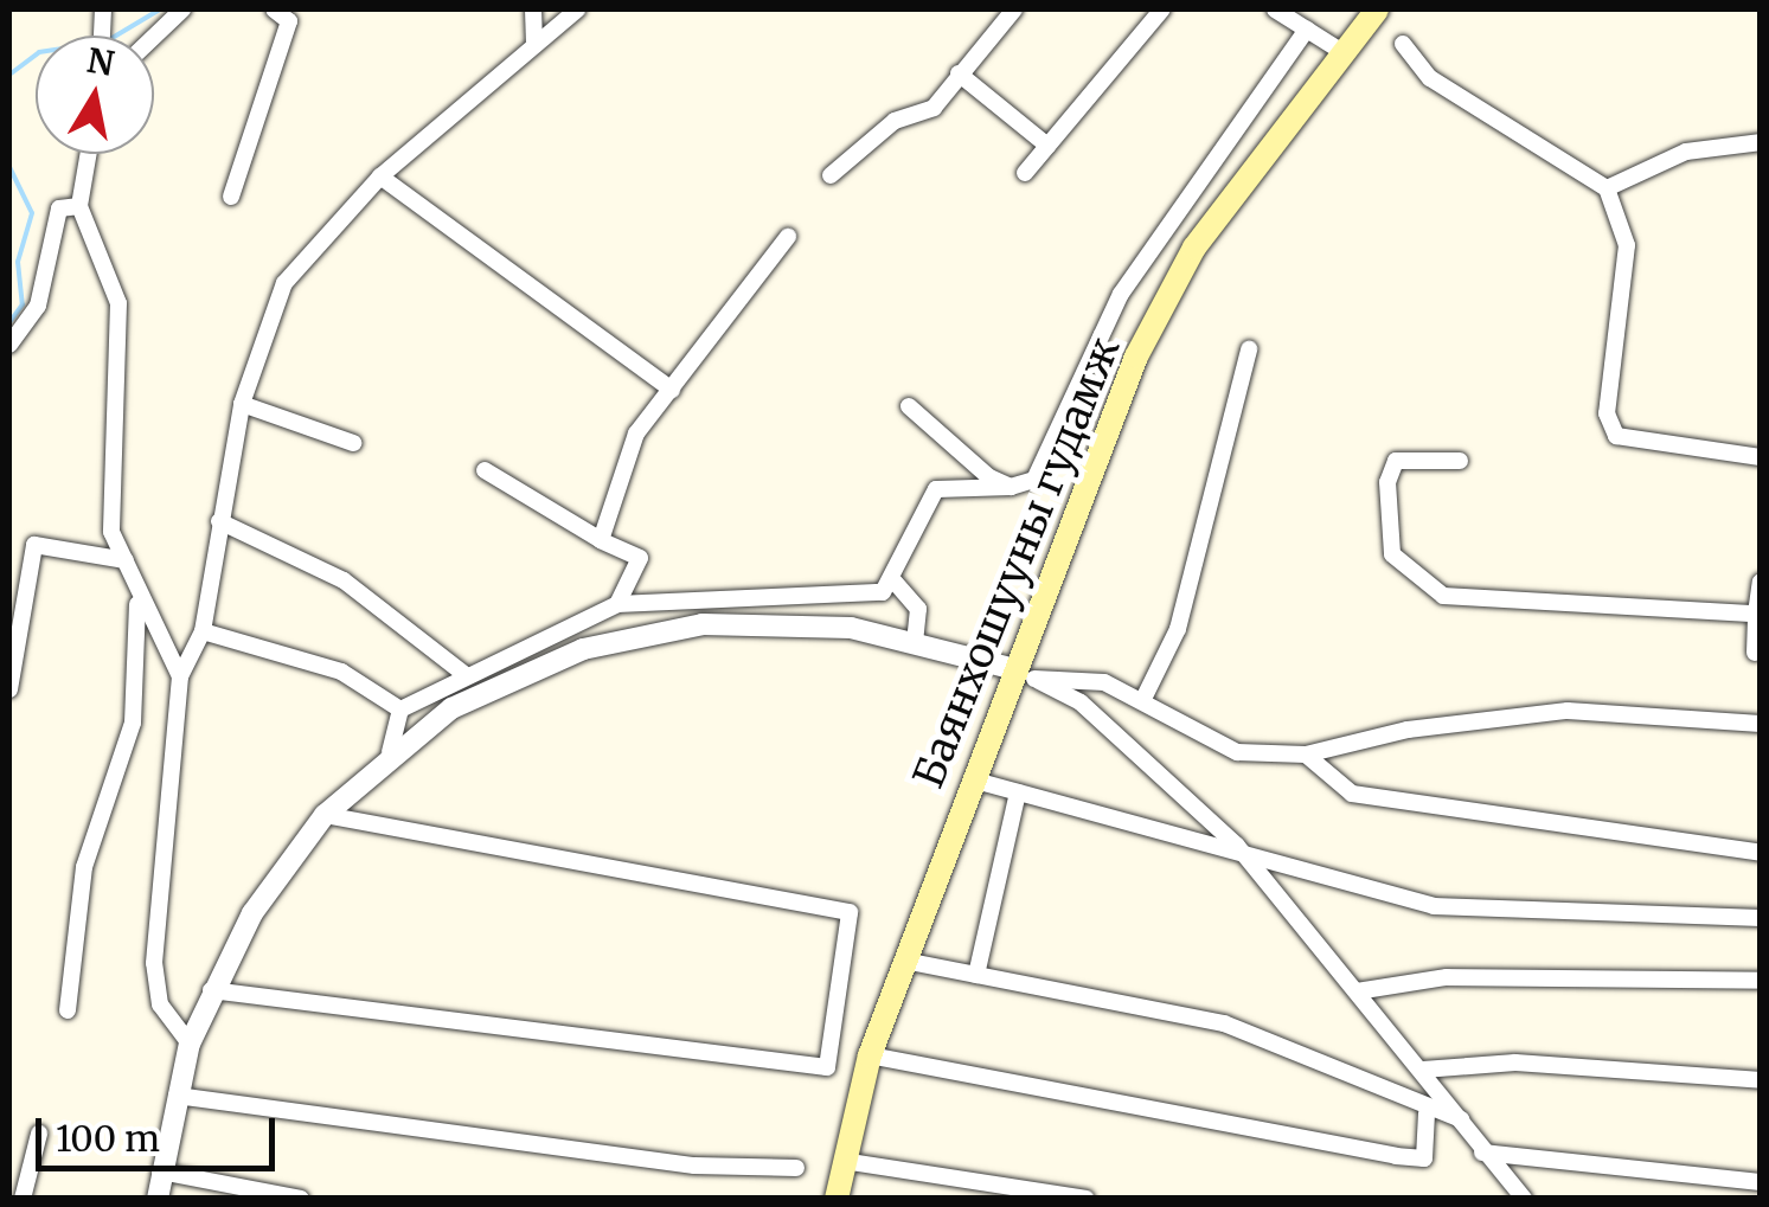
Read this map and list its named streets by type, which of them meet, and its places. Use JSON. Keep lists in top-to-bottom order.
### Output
{
  "streets": {
    "main road": ["Баянхошууны гудамж"]
  },
  "scale_bar": "100 m",
  "north": "top"
}
